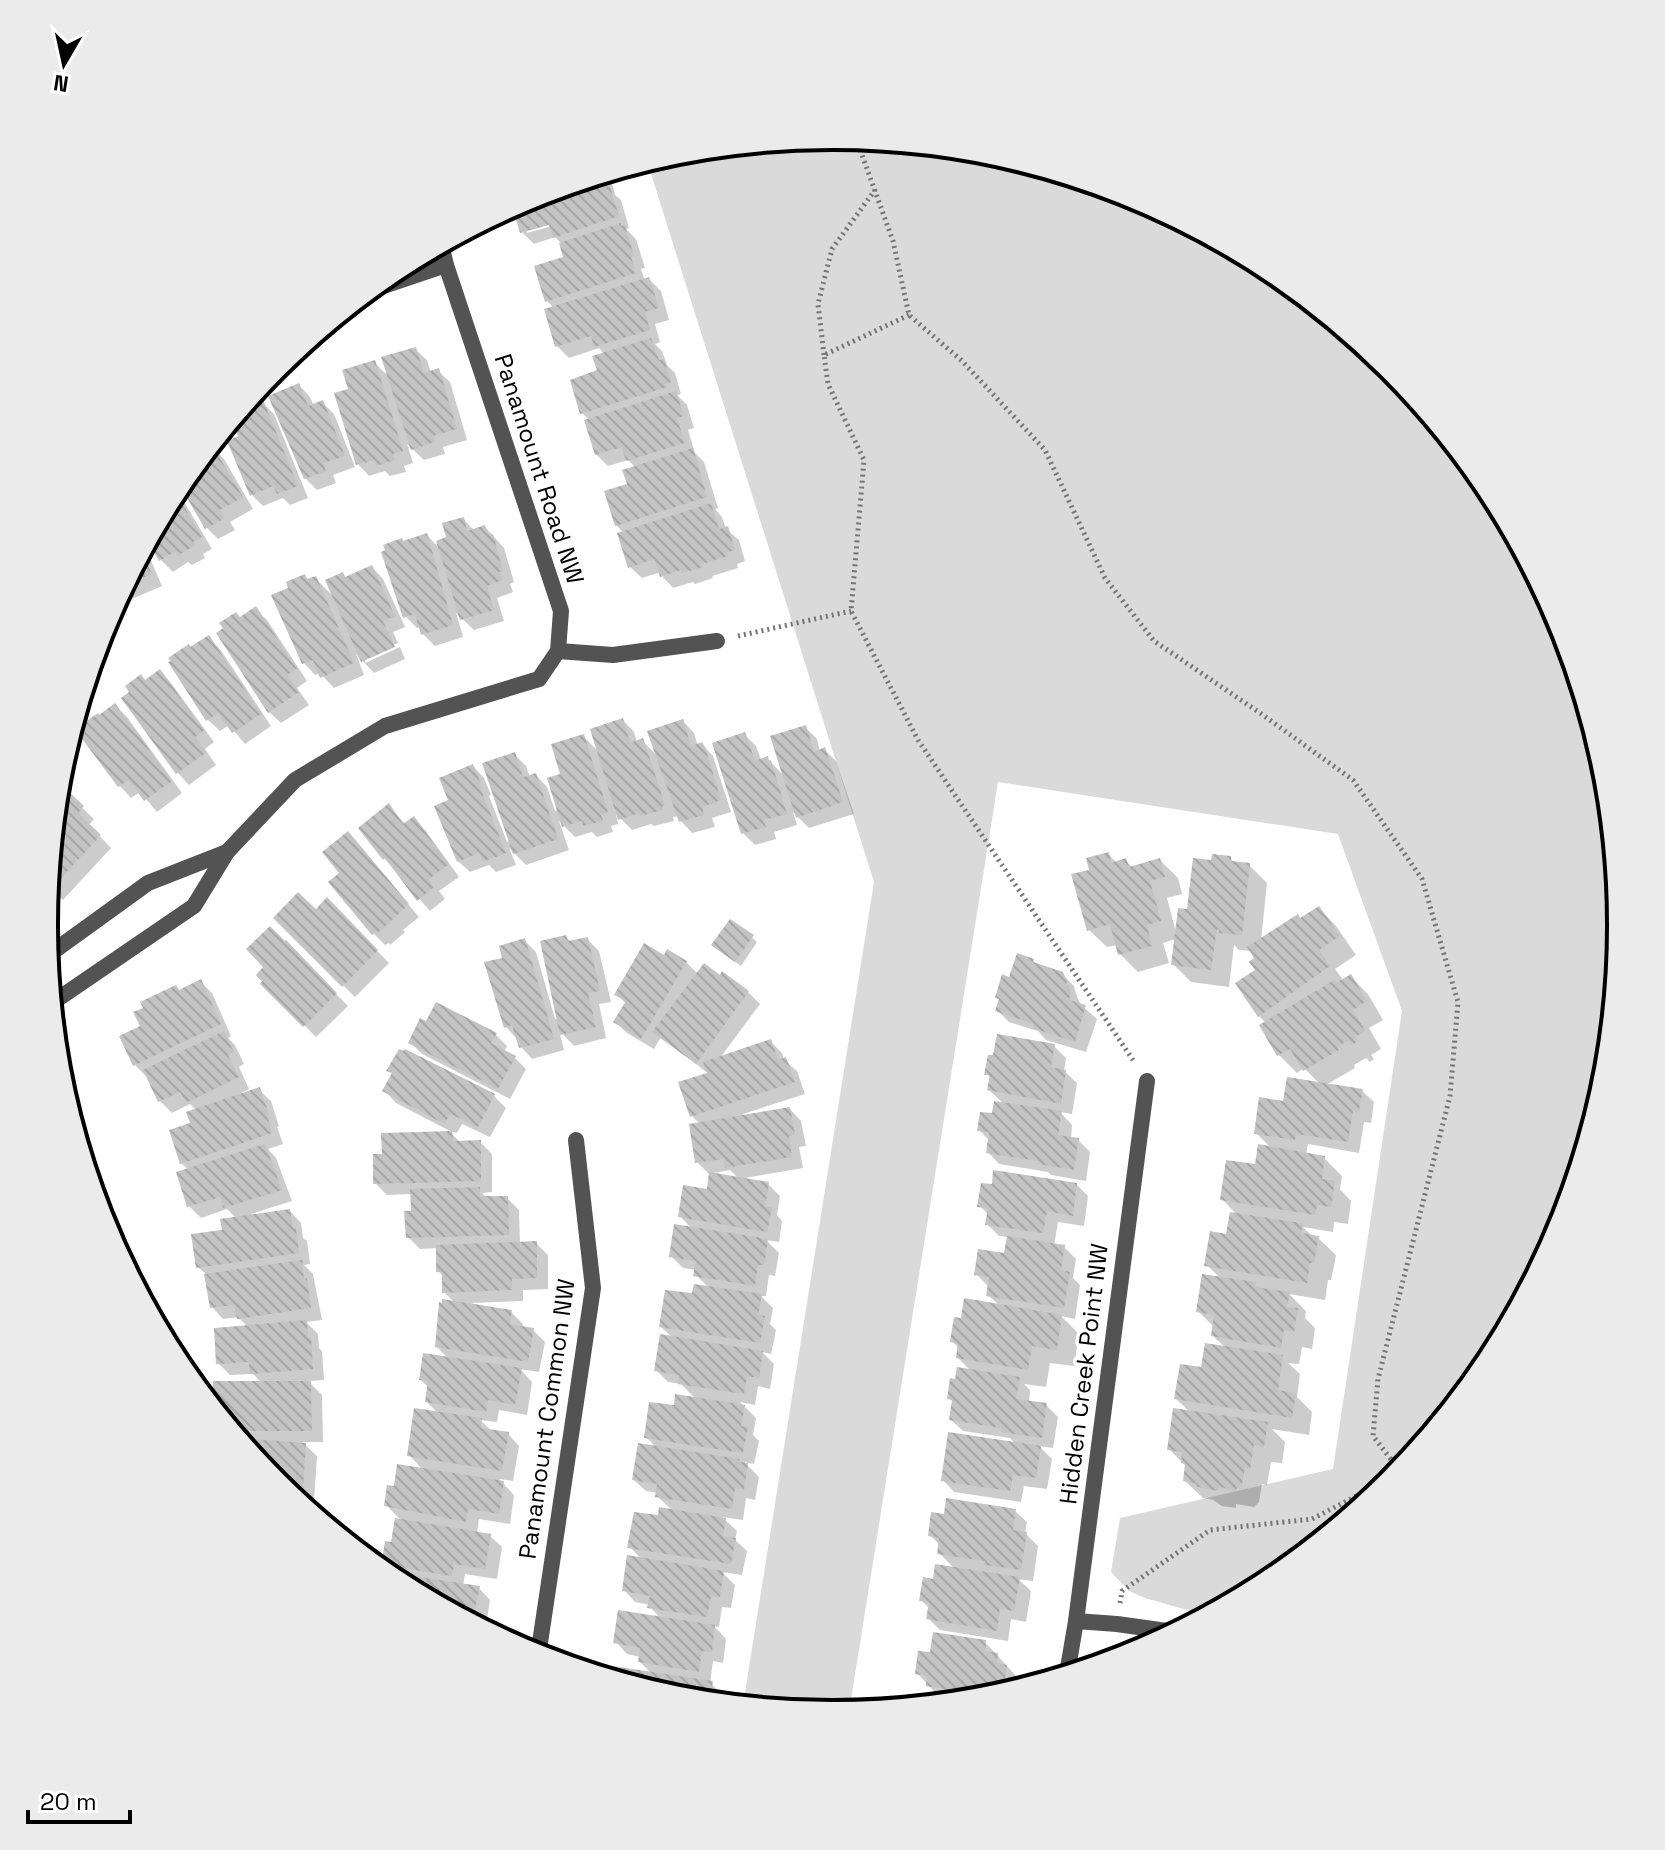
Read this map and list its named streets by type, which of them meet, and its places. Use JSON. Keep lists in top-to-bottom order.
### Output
{
  "streets": {
    "street": ["Panamount Road NW", "Hidden Creek Point NW", "Panamount Common NW"]
  },
  "scale_bar": "20 m",
  "north": "bottom"
}
